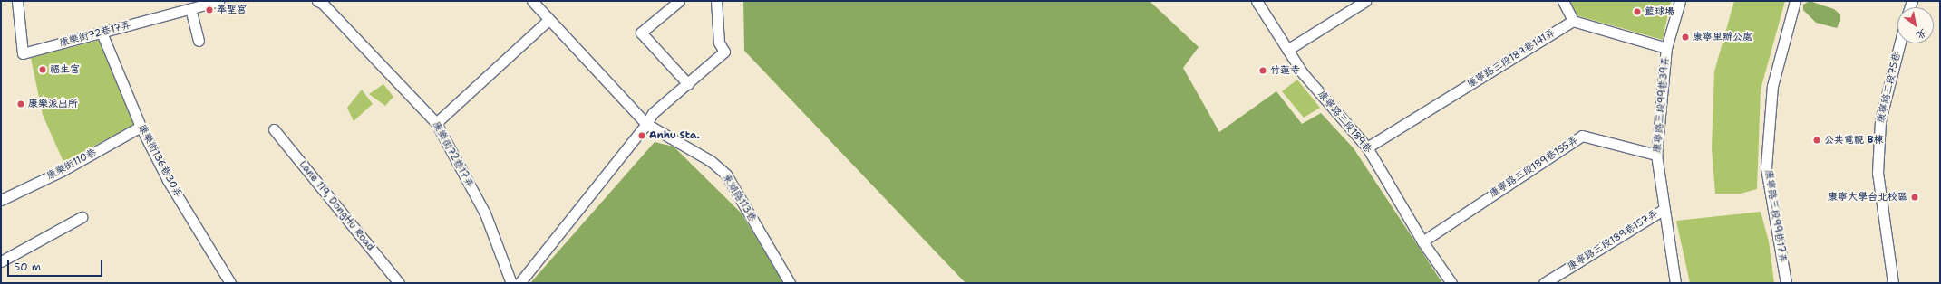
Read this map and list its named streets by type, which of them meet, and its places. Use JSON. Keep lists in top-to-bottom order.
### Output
{
  "streets": {
    "street": [
      "康樂街72巷17弄",
      "康寧路三段189巷141弄",
      "康寧路三段75巷",
      "康寧路三段99巷39弄",
      "康寧路三段189巷",
      "康樂街136巷30弄",
      "康樂街110巷",
      "康寧路三段189巷155弄",
      "東湖路113巷",
      "Lane 119, DongHu Road",
      "康寧路三段99巷17弄",
      "康寧路三段189巷157弄"
    ]
  },
  "crossings": [
    ["康樂街72巷17弄", "康樂街136巷30弄"],
    ["康寧路三段189巷141弄", "康寧路三段189巷"],
    ["康寧路三段99巷39弄", "康寧路三段189巷155弄"],
    ["康寧路三段99巷39弄", "康寧路三段189巷157弄"],
    ["康寧路三段189巷", "康寧路三段189巷155弄"],
    ["康樂街136巷30弄", "康樂街110巷"]
  ],
  "places": [
    "奉聖宮",
    "籃球場",
    "康寧里辦公處",
    "福生宮",
    "竹蓮寺",
    "康樂派出所",
    "Anhu Sta.",
    "公共電視 B棟",
    "康寧大學台北校區"
  ],
  "scale_bar": "50 m",
  "north": "bottom right"
}
